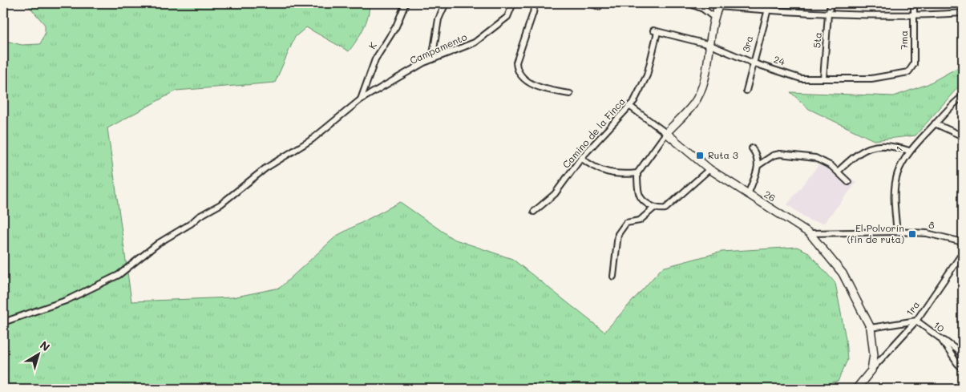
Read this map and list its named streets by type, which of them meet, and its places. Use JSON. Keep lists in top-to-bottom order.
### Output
{
  "streets": {
    "street": [
      "5ta",
      "7ma",
      "3ra",
      "K",
      "Campamento",
      "24",
      "Camino de la Finca",
      "1",
      "26",
      "8",
      "1ra",
      "10"
    ]
  },
  "crossings": [
    ["5ta", "24"],
    ["7ma", "24"],
    ["3ra", "24"],
    ["K", "Campamento"],
    ["24", "Camino de la Finca"],
    ["Camino de la Finca", "26"],
    ["1", "8"],
    ["26", "8"],
    ["26", "1ra"],
    ["1ra", "10"]
  ],
  "places": {
    "transit": ["Ruta 3", "El Polvorín (fin de ruta)"]
  },
  "north": "top right"
}
